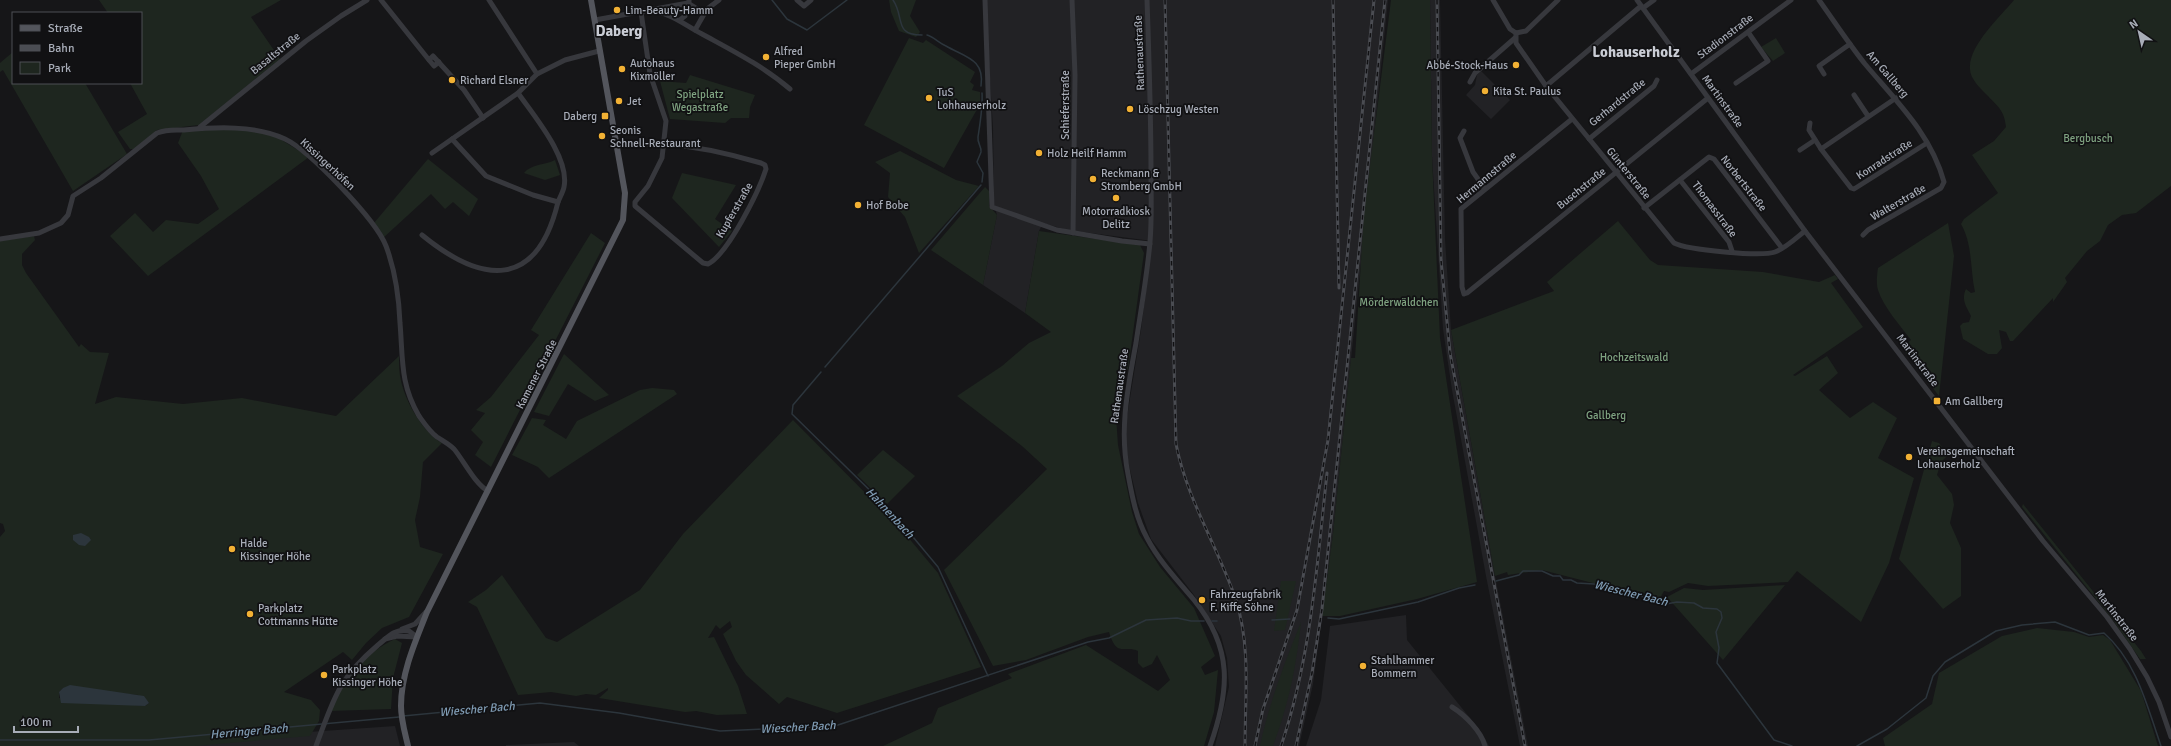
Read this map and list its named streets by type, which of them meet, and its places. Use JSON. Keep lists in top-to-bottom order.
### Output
{
  "streets": {
    "main road": ["Kamener Straße"],
    "street": [
      "Stadionstraße",
      "Basaltstraße",
      "Rathenaustraße",
      "Am Gallberg",
      "Martinstraße",
      "Gerhardstraße",
      "Schieferstraße",
      "Konradstraße",
      "Kissingerhöfen",
      "Günterstraße",
      "Hermannstraße",
      "Norbertstraße",
      "Buschstraße",
      "Walterstraße",
      "Thomasstraße",
      "Kupferstraße"
    ]
  },
  "crossings": [
    ["Stadionstraße", "Martinstraße"],
    ["Basaltstraße", "Kissingerhöfen"],
    ["Am Gallberg", "Konradstraße"],
    ["Am Gallberg", "Walterstraße"],
    ["Martinstraße", "Günterstraße"],
    ["Martinstraße", "Buschstraße"],
    ["Gerhardstraße", "Günterstraße"],
    ["Kissingerhöfen", "Kamener Straße"],
    ["Günterstraße", "Hermannstraße"],
    ["Günterstraße", "Norbertstraße"],
    ["Günterstraße", "Buschstraße"],
    ["Günterstraße", "Thomasstraße"],
    ["Hermannstraße", "Buschstraße"],
    ["Norbertstraße", "Thomasstraße"]
  ],
  "districts": ["Daberg", "Lohauserholz"],
  "water": ["Hahnenbach", "Wiescher Bach", "Herringer Bach"],
  "parks": [
    "Spielplatz Wegastraße",
    "Bergbusch",
    "Mörderwäldchen",
    "Hochzeitswald",
    "Gallberg"
  ],
  "places": {
    "other": [
      "Lim-Beauty-Hamm",
      "Alfred Pieper GmbH",
      "Abbé-Stock-Haus",
      "Autohaus Kixmöller",
      "Richard Elsner",
      "Kita St. Paulus",
      "TuS Lohhauserholz",
      "Jet",
      "Löschzug Westen",
      "Seonis Schnell-Restaurant",
      "Holz Heilf Hamm",
      "Reckmann & Stromberg GmbH",
      "Motorradkiosk Delitz",
      "Hof Bobe",
      "Vereinsgemeinschaft Lohauserholz",
      "Halde Kissinger Höhe",
      "Fahrzeugfabrik F. Kiffe Söhne",
      "Parkplatz Cottmanns Hütte",
      "Stahlhammer Bommern",
      "Parkplatz Kissinger Höhe"
    ],
    "transit": ["Daberg", "Am Gallberg"]
  },
  "legend": ["Straße", "Bahn", "Park"],
  "scale_bar": "100 m",
  "north": "top left"
}
